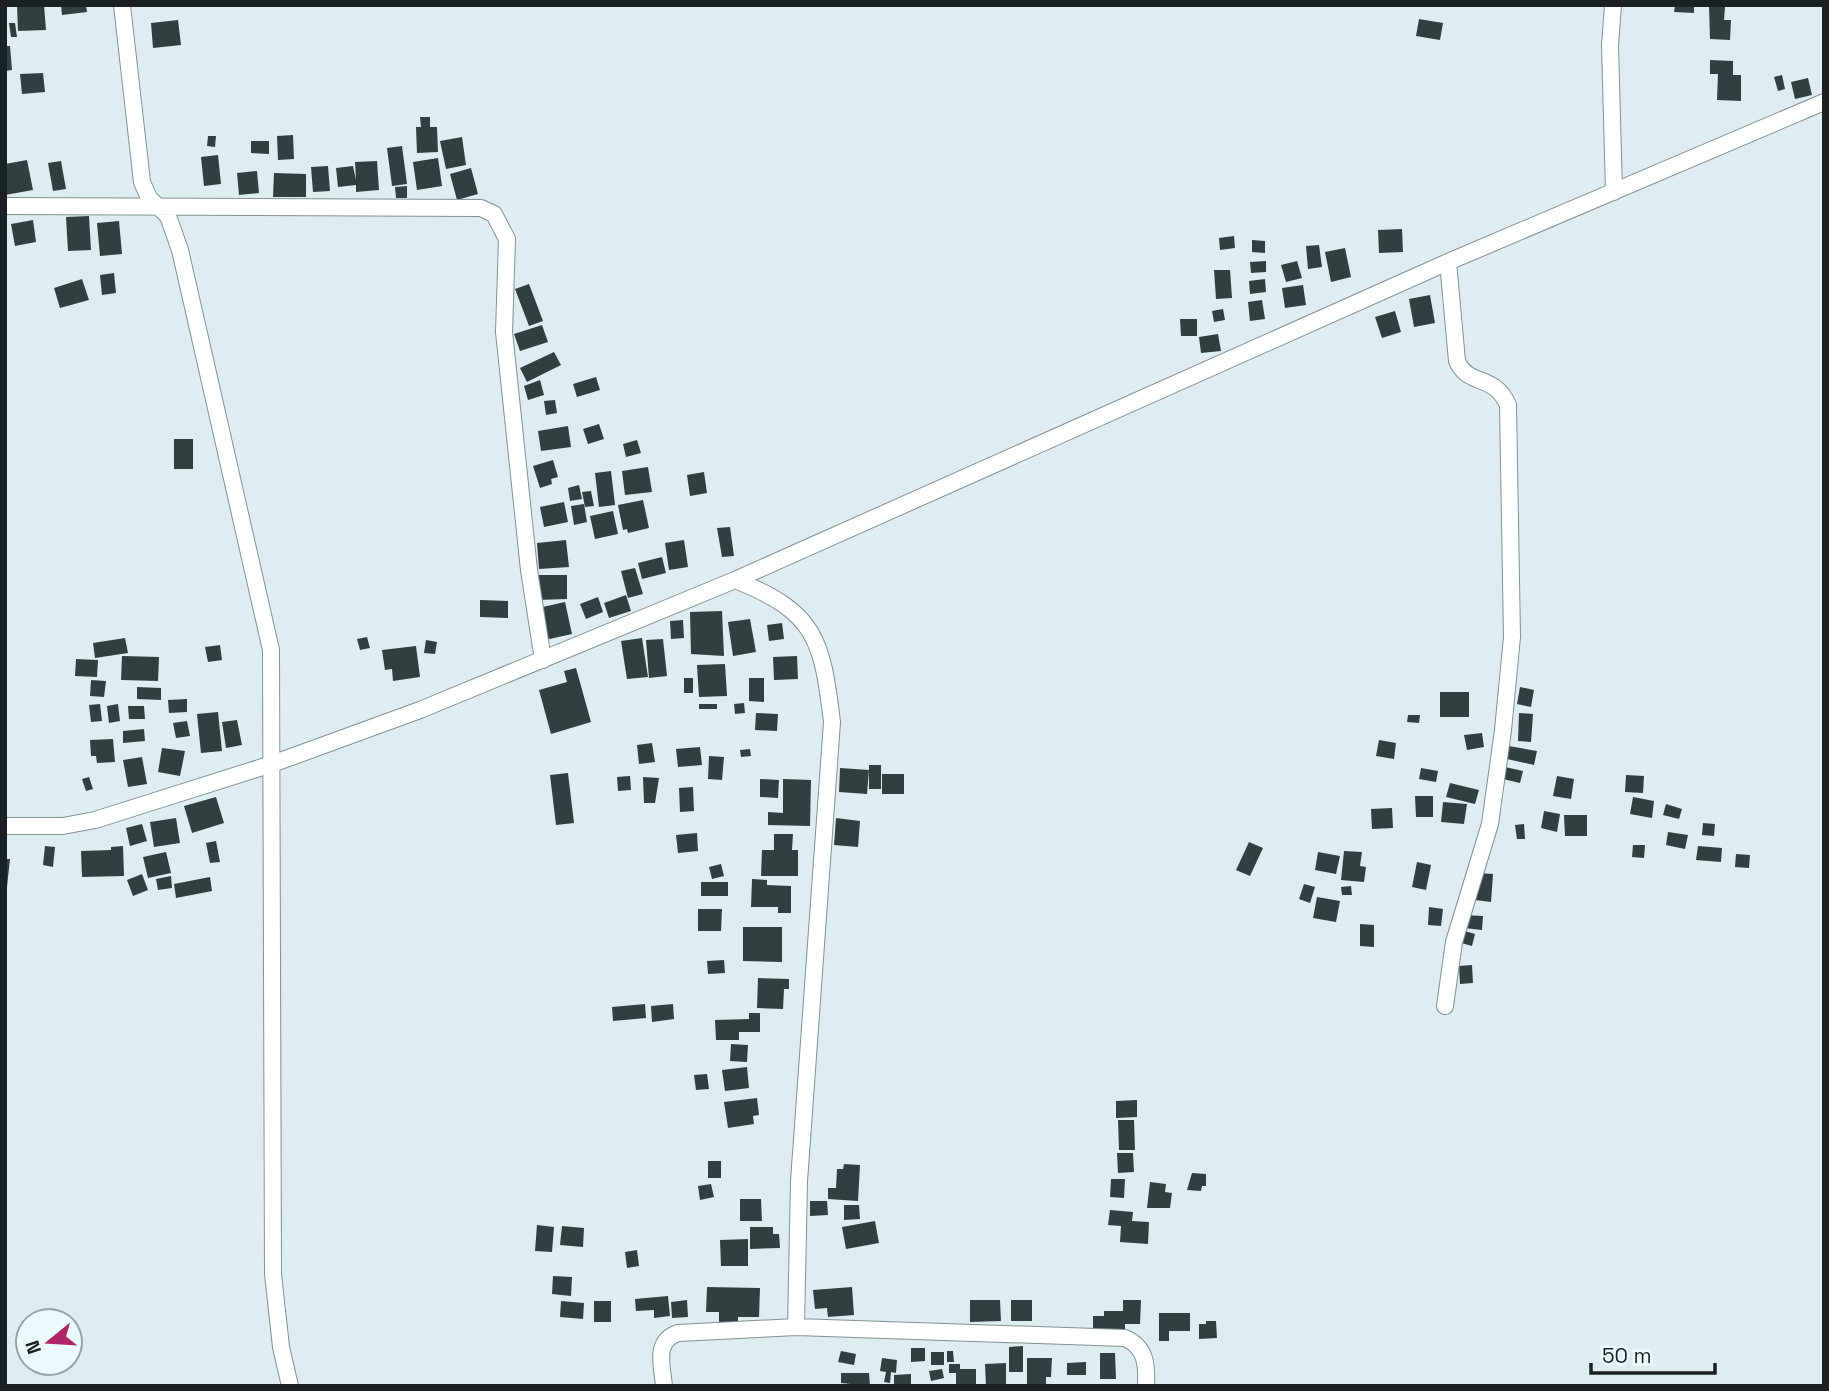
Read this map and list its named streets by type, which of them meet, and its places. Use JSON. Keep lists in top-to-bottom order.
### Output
{
  "scale_bar": "50 m",
  "north": "left"
}
